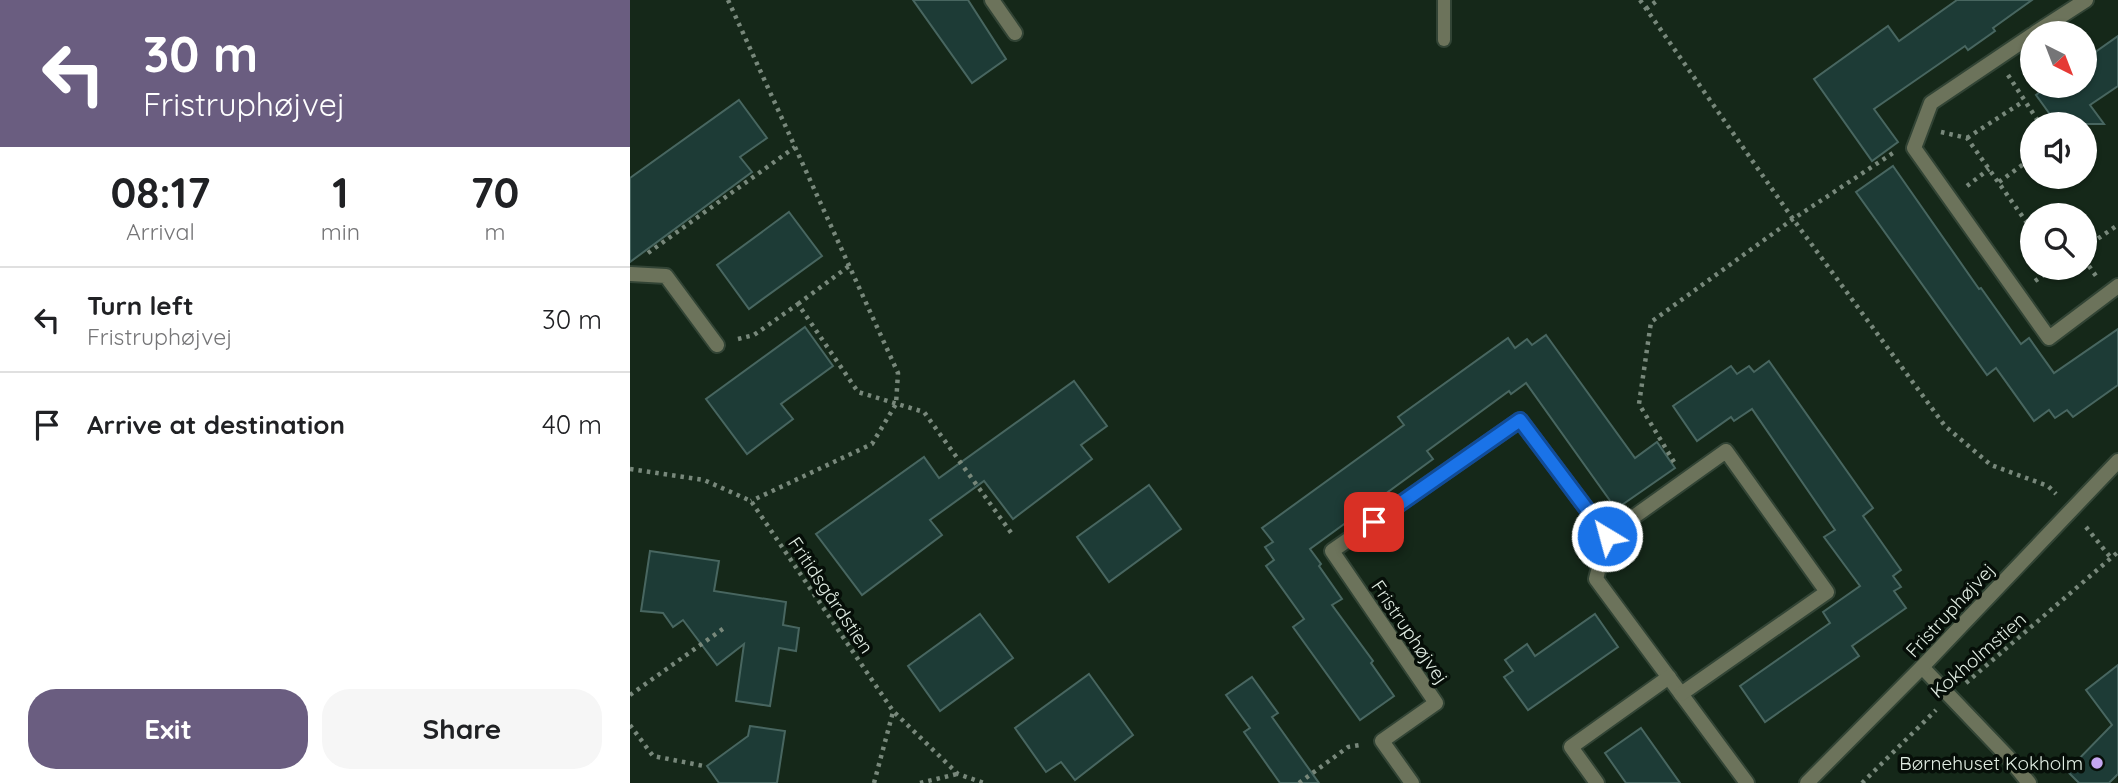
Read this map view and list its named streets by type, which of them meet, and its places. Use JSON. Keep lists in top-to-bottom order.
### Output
{
  "streets": {
    "street": ["Fristruphøjvej"],
    "path": ["Fritidsgårdstien", "Kokholmstien"]
  },
  "places": ["Børnehuset Kokholm"],
  "north": "bottom right",
  "page": {
    "turn": ["30 m", "Fristruphøjvej"],
    "eta": [
      "08:17",
      "Arrival",
      "1",
      "min",
      "70",
      "m"
    ],
    "list": [
      {
        "name": "Turn left",
        "note": "Fristruphøjvej",
        "value": "30 m"
      },
      {
        "name": "Arrive at destination",
        "value": "40 m"
      }
    ],
    "buttons": ["Exit", "Share"]
  }
}
